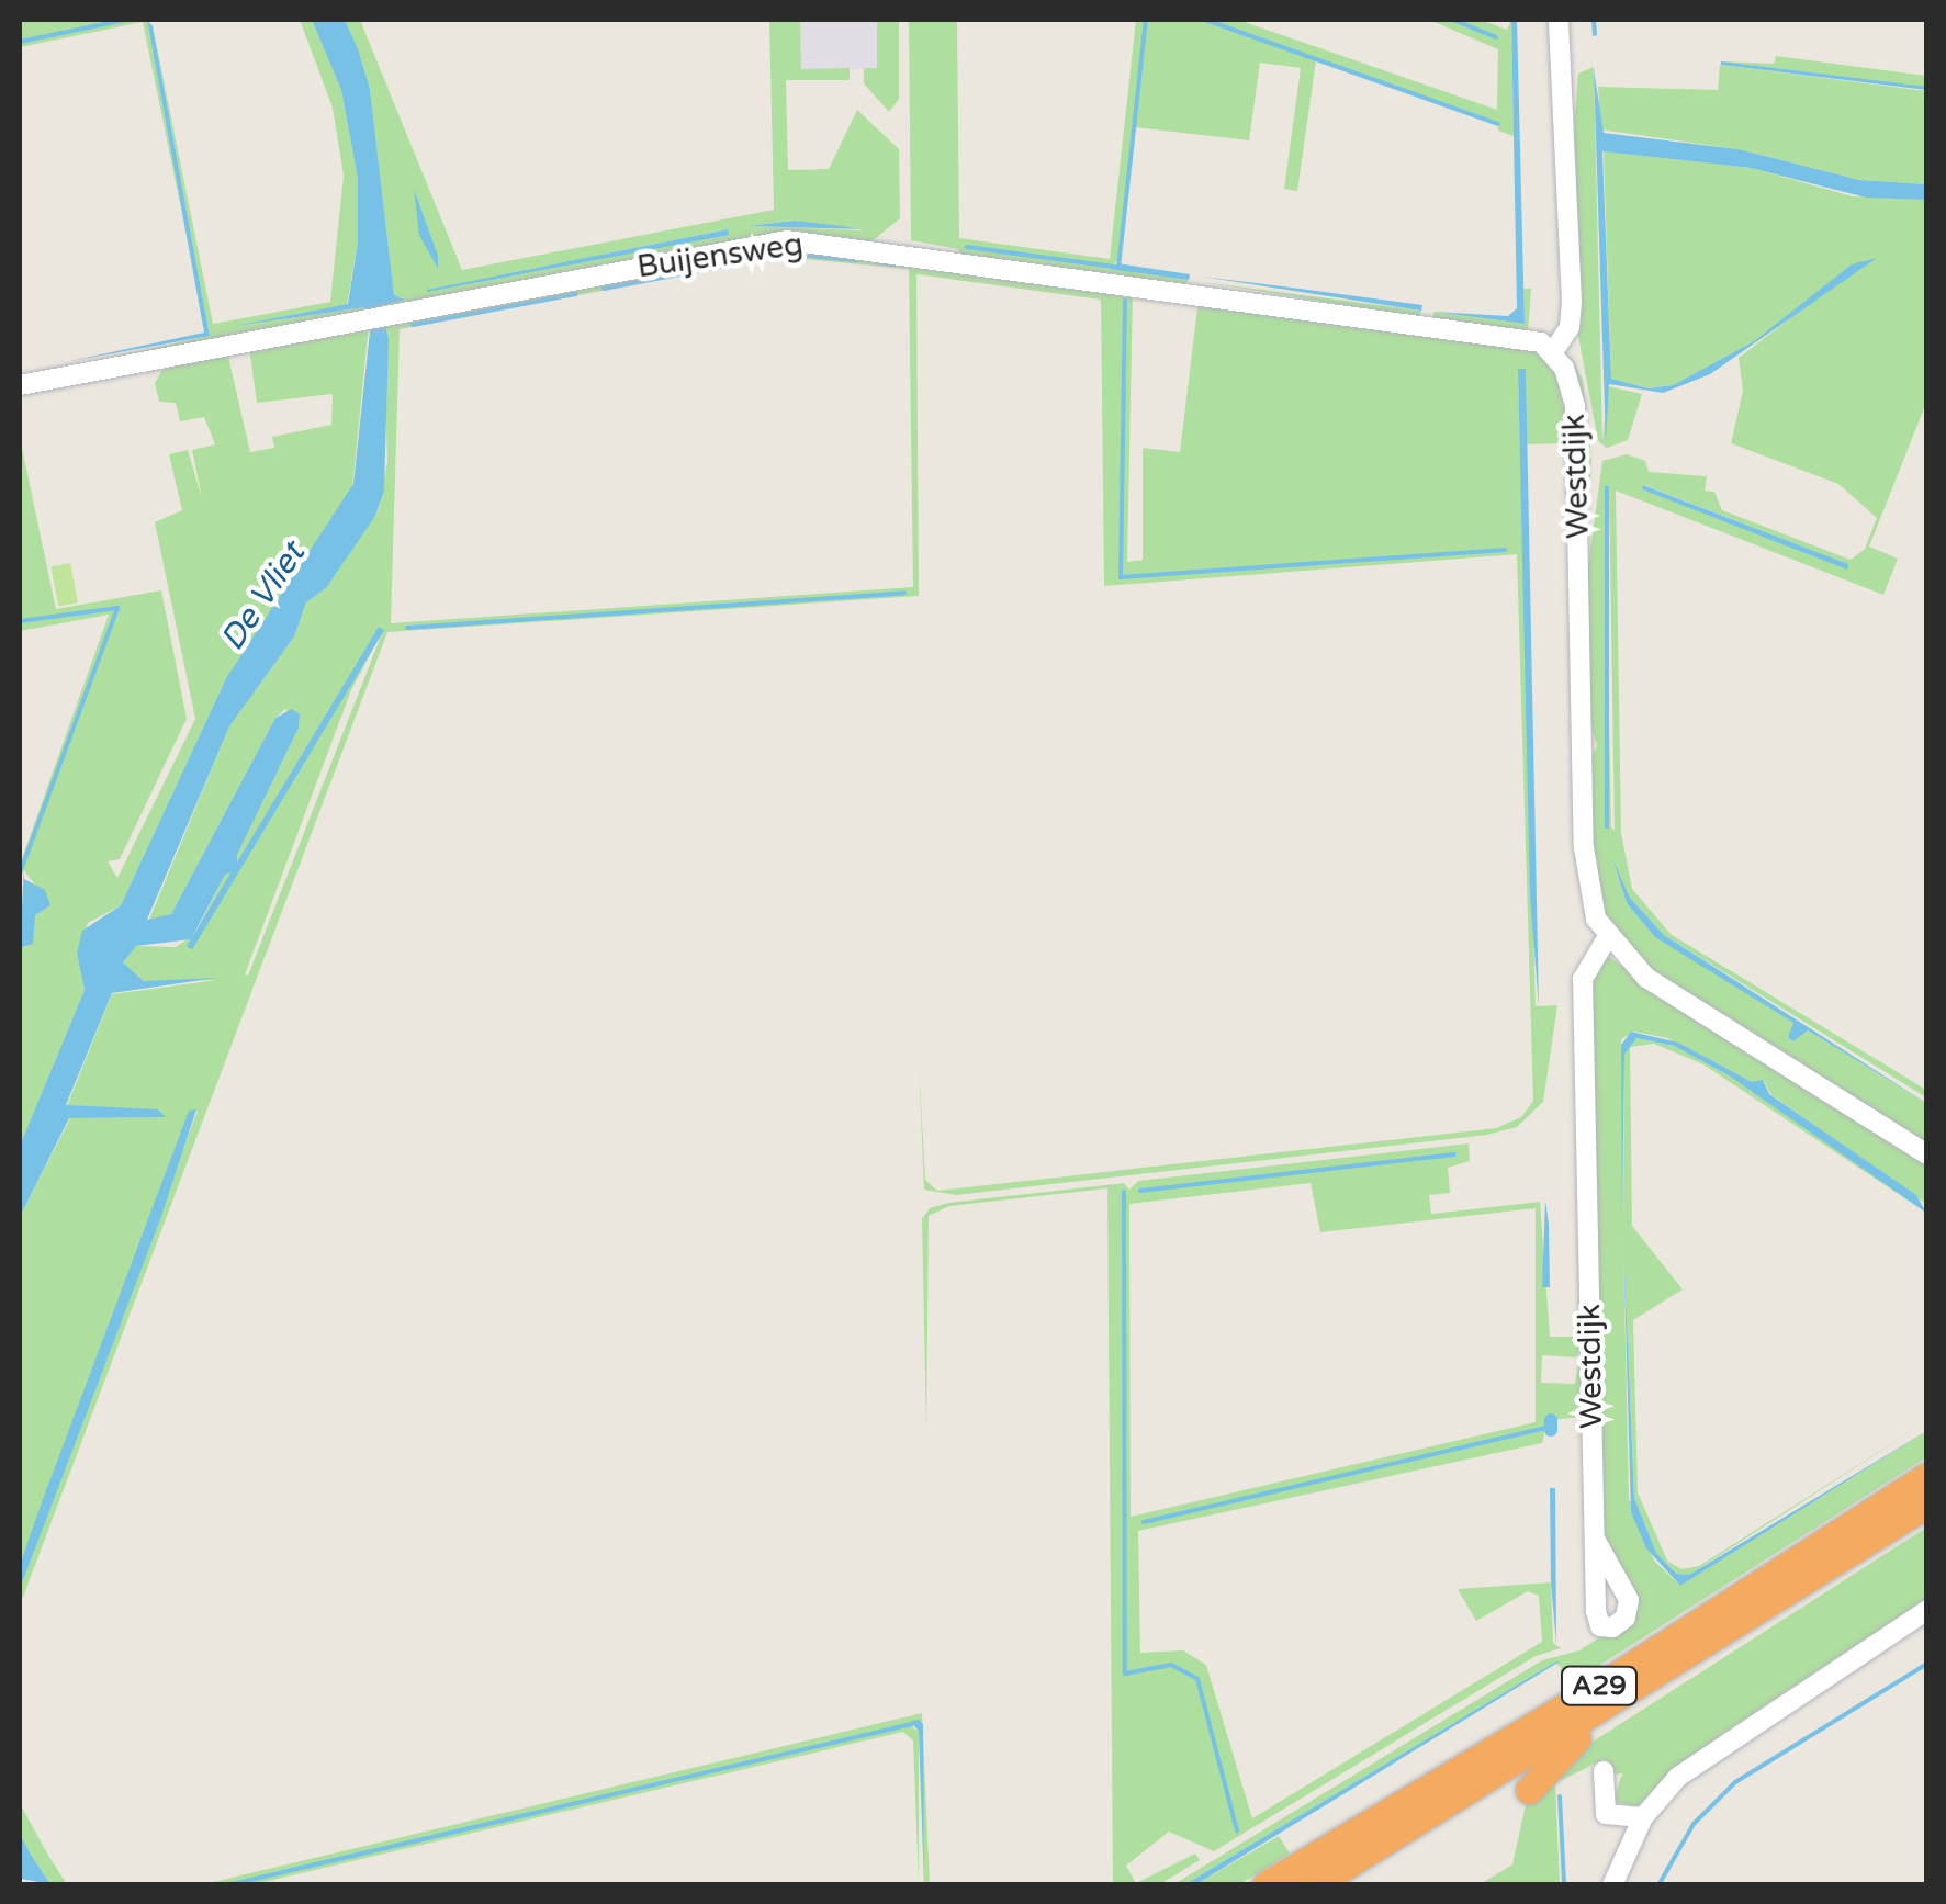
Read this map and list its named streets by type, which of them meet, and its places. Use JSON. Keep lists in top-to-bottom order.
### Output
{
  "streets": {
    "highway": ["A29"],
    "street": ["Buijensweg", "Westdijk"]
  },
  "crossings": [
    ["Buijensweg", "Westdijk"]
  ],
  "water": ["De Vliet"]
}
